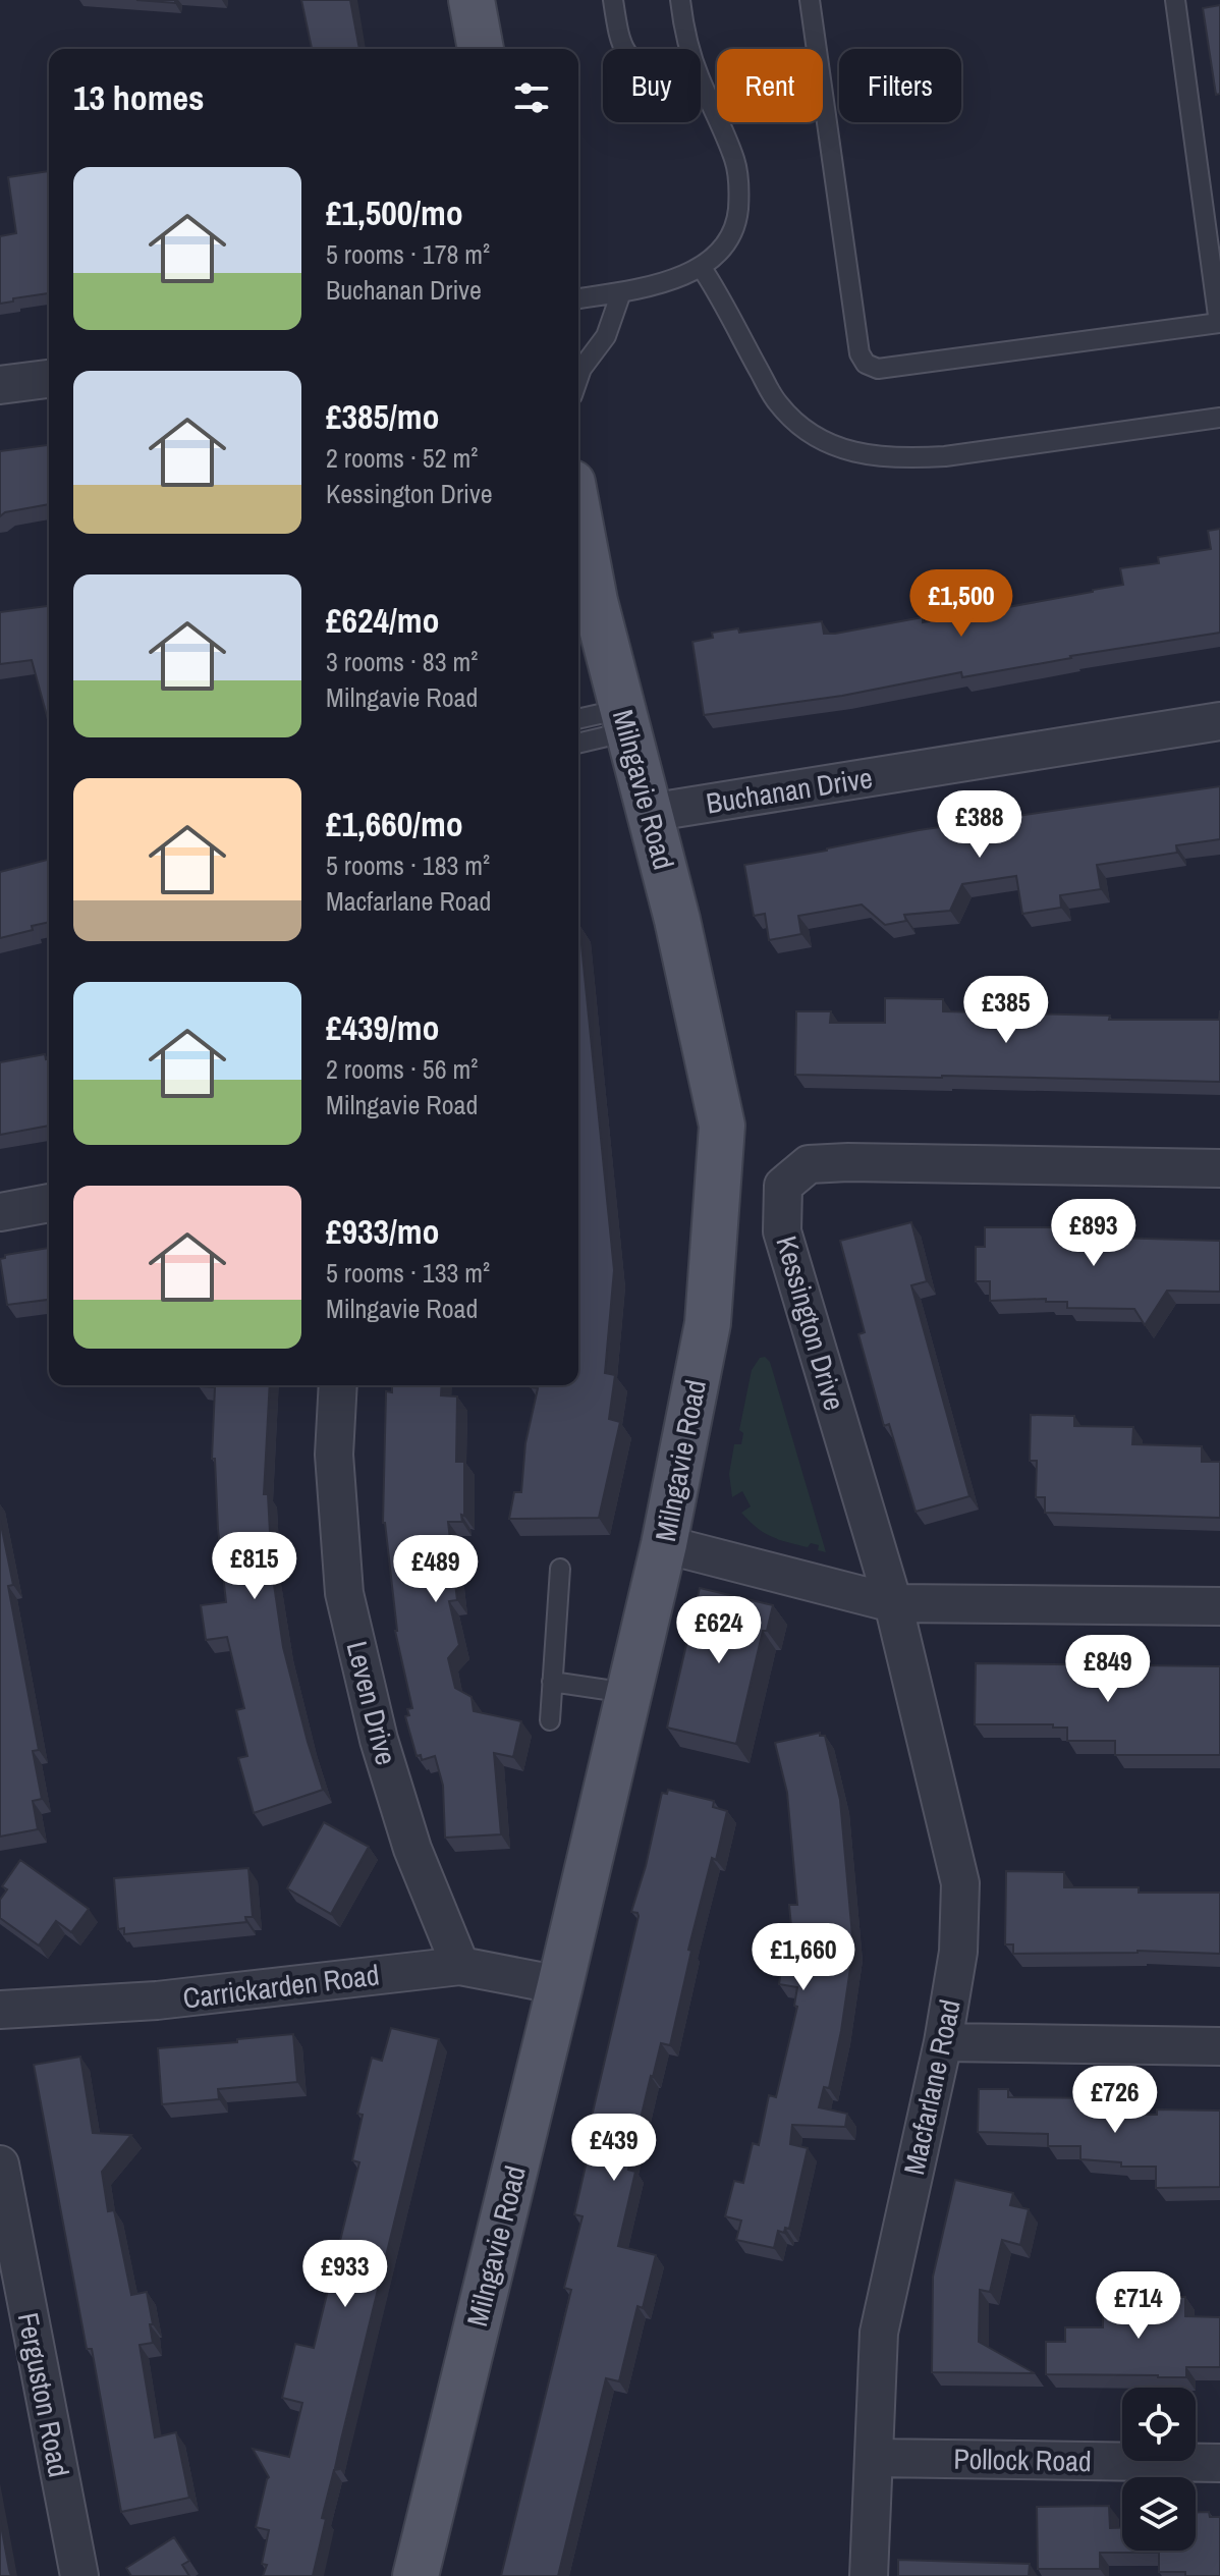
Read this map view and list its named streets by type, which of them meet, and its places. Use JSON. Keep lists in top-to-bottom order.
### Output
{
  "streets": {
    "main road": ["Milngavie Road"],
    "street": [
      "Buchanan Drive",
      "Kessington Drive",
      "Leven Drive",
      "Carrickarden Road",
      "Macfarlane Road",
      "Ferguston Road",
      "Pollock Road"
    ]
  },
  "crossings": [
    ["Milngavie Road", "Buchanan Drive"],
    ["Milngavie Road", "Carrickarden Road"],
    ["Kessington Drive", "Macfarlane Road"],
    ["Leven Drive", "Carrickarden Road"],
    ["Macfarlane Road", "Pollock Road"]
  ],
  "page": {
    "chip": ["Buy", "Rent", "Filters"],
    "heading": "13 homes",
    "list": [
      {
        "name": "£1,500/mo",
        "note": "5 rooms · 178 m² · Buchanan Drive"
      },
      {
        "name": "£385/mo",
        "note": "2 rooms · 52 m² · Kessington Drive"
      },
      {
        "name": "£624/mo",
        "note": "3 rooms · 83 m² · Milngavie Road"
      },
      {
        "name": "£1,660/mo",
        "note": "5 rooms · 183 m² · Macfarlane Road"
      },
      {
        "name": "£439/mo",
        "note": "2 rooms · 56 m² · Milngavie Road"
      },
      {
        "name": "£933/mo",
        "note": "5 rooms · 133 m² · Milngavie Road"
      }
    ],
    "price": [
      "£1,500",
      "£388",
      "£385",
      "£893",
      "£815",
      "£489",
      "£624",
      "£849",
      "£1,660",
      "£726",
      "£439",
      "£933",
      "£714"
    ]
  }
}
